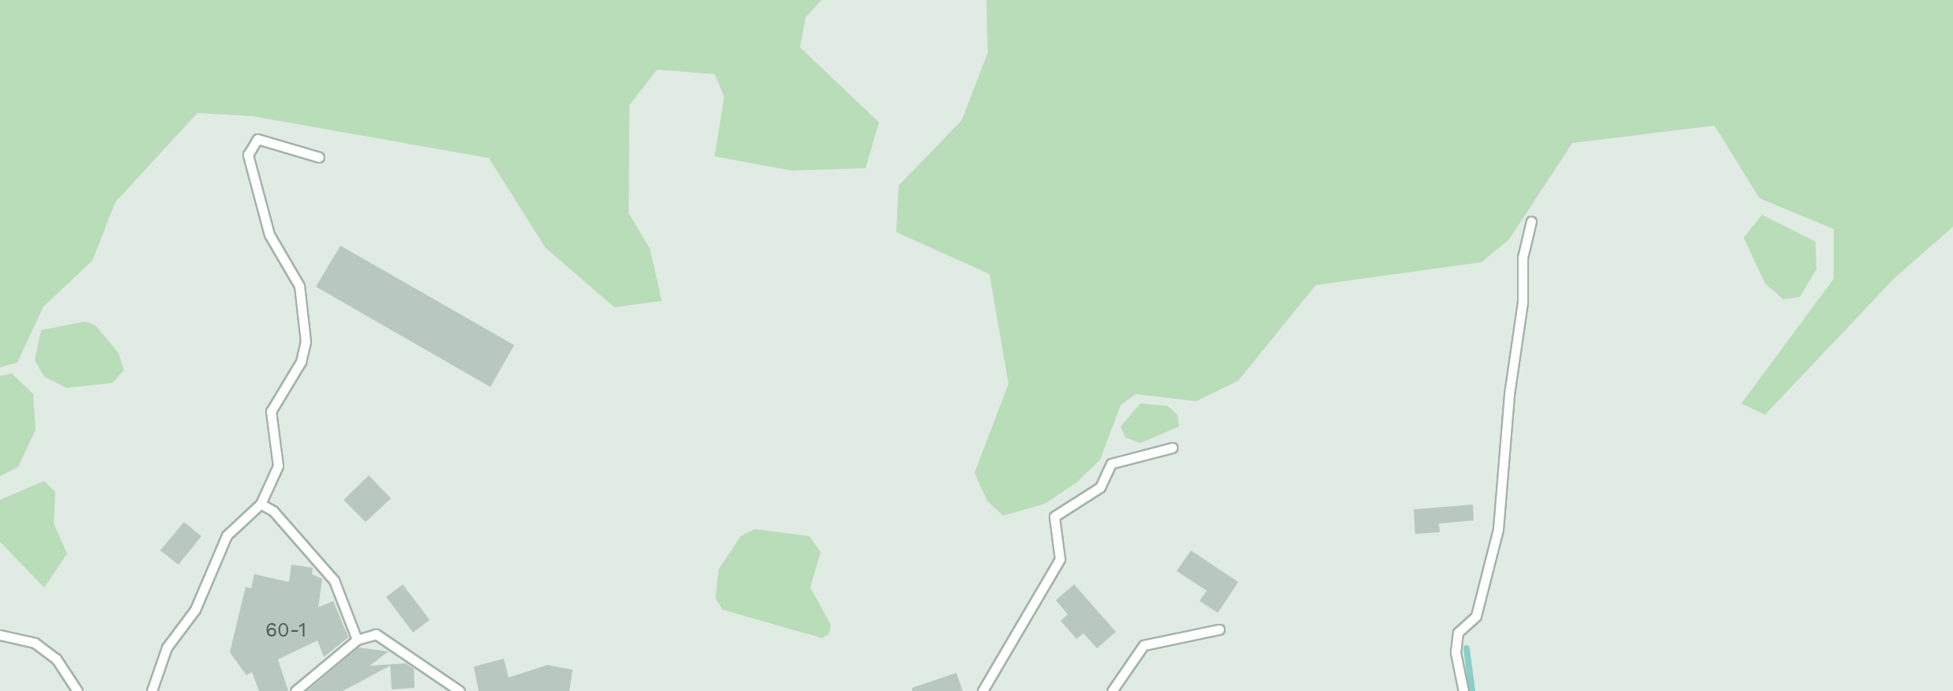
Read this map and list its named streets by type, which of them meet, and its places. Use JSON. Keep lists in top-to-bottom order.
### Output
{
  "house_numbers": ["60-1"]
}
